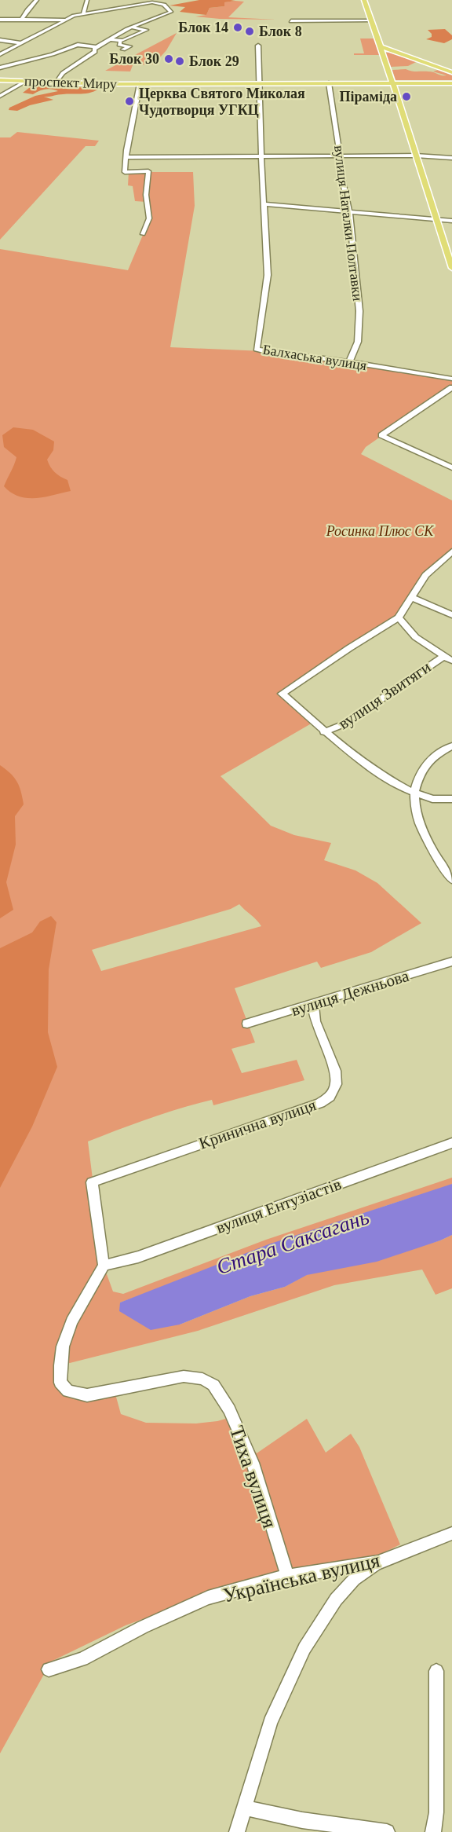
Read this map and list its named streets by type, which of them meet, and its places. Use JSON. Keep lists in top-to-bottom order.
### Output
{
  "streets": {
    "main road": ["проспект Миру"],
    "street": [
      "вулиця Наталки Полтавки",
      "Балхаська вулиця",
      "вулиця Звитяги",
      "вулиця Дежньова",
      "Кринична вулиця",
      "вулиця Ентузіастів",
      "Тиха вулиця",
      "Українська вулиця"
    ]
  },
  "crossings": [
    ["проспект Миру", "вулиця Наталки Полтавки"],
    ["проспект Миру", "Балхаська вулиця"],
    ["вулиця Наталки Полтавки", "Балхаська вулиця"],
    ["вулиця Дежньова", "Кринична вулиця"],
    ["Кринична вулиця", "вулиця Ентузіастів"],
    ["Кринична вулиця", "Тиха вулиця"],
    ["вулиця Ентузіастів", "Тиха вулиця"],
    ["Тиха вулиця", "Українська вулиця"]
  ],
  "water": ["Стара Саксагань"],
  "parks": ["Росинка Плюс СК"],
  "places": [
    "Блок 14",
    "Блок 8",
    "Блок 30",
    "Блок 29",
    "Піраміда",
    "Церква Святого Миколая Чудотворця УГКЦ"
  ]
}
